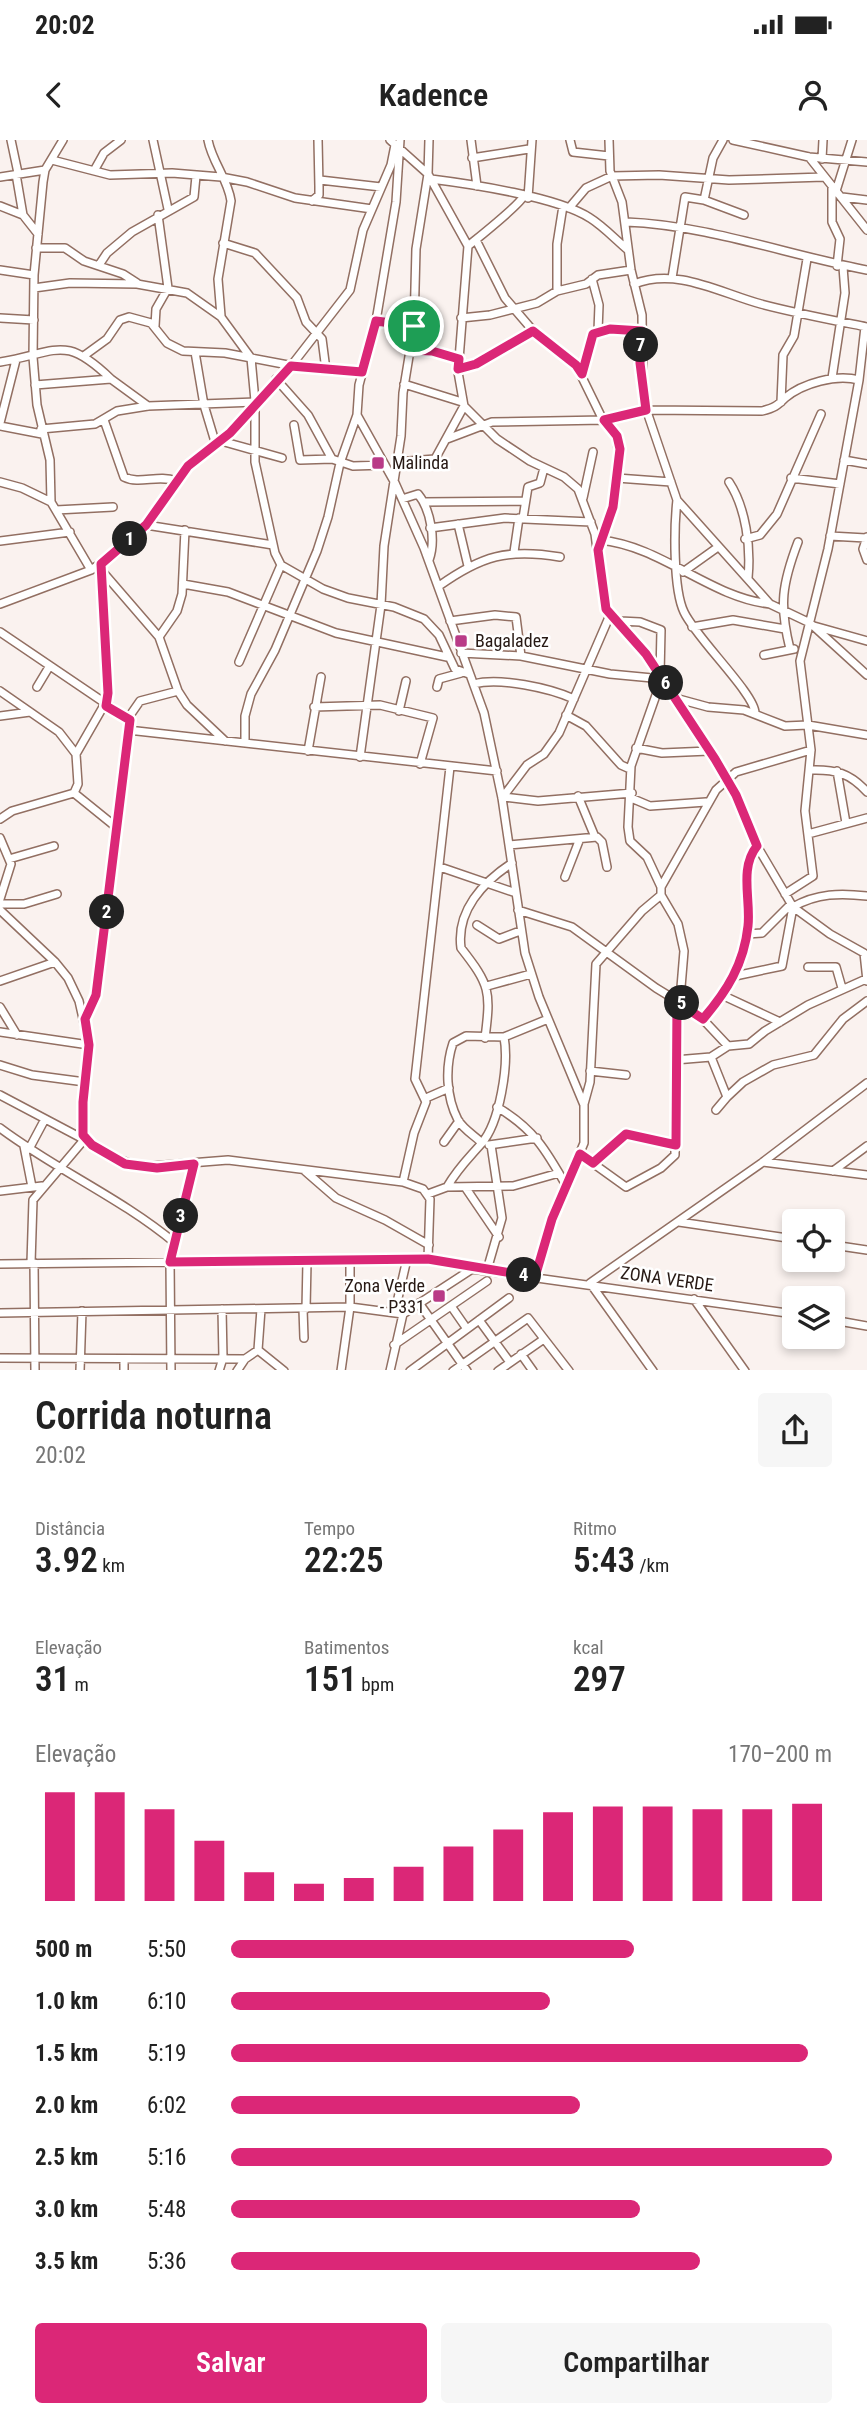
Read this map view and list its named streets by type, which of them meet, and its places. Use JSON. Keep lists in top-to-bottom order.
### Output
{
  "streets": {
    "street": ["ZONA VERDE"]
  },
  "places": {
    "transit": ["Malinda", "Bagaladez", "Zona Verde - P331"]
  },
  "page": {
    "status": "20:02",
    "header": "Kadence",
    "pins": [
      "7",
      "1",
      "6",
      "2",
      "5",
      "3",
      "4"
    ],
    "heading": ["Corrida noturna", "20:02"],
    "stats": [
      ["Distância", "3.92 km"],
      ["Tempo", "22:25"],
      ["Ritmo", "5:43 /km"],
      ["Elevação", "31 m"],
      ["Batimentos", "151 bpm"],
      ["kcal", "297"]
    ],
    "chart": ["Elevação", "170–200 m"],
    "list": [
      {
        "name": "500 m",
        "note": "5:50"
      },
      {
        "name": "1.0 km",
        "note": "6:10"
      },
      {
        "name": "1.5 km",
        "note": "5:19"
      },
      {
        "name": "2.0 km",
        "note": "6:02"
      },
      {
        "name": "2.5 km",
        "note": "5:16"
      },
      {
        "name": "3.0 km",
        "note": "5:48"
      },
      {
        "name": "3.5 km",
        "note": "5:36"
      }
    ],
    "buttons": ["Salvar", "Compartilhar"]
  }
}
